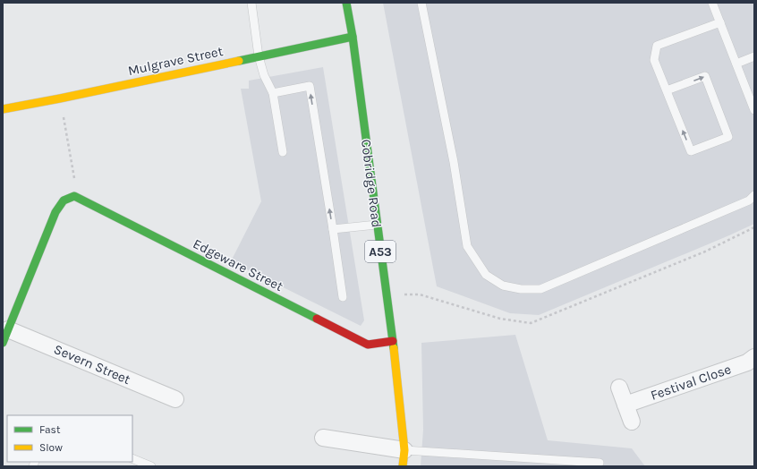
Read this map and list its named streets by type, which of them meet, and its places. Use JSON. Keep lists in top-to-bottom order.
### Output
{
  "streets": {
    "main road": [
      "Mulgrave Street",
      "Cobridge Road",
      "A53",
      "Edgeware Street"
    ],
    "street": ["Severn Street", "Festival Close"]
  },
  "crossings": [
    ["Mulgrave Street", "Cobridge Road"],
    ["Cobridge Road", "Edgeware Street"]
  ],
  "legend": ["Fast", "Slow"]
}
